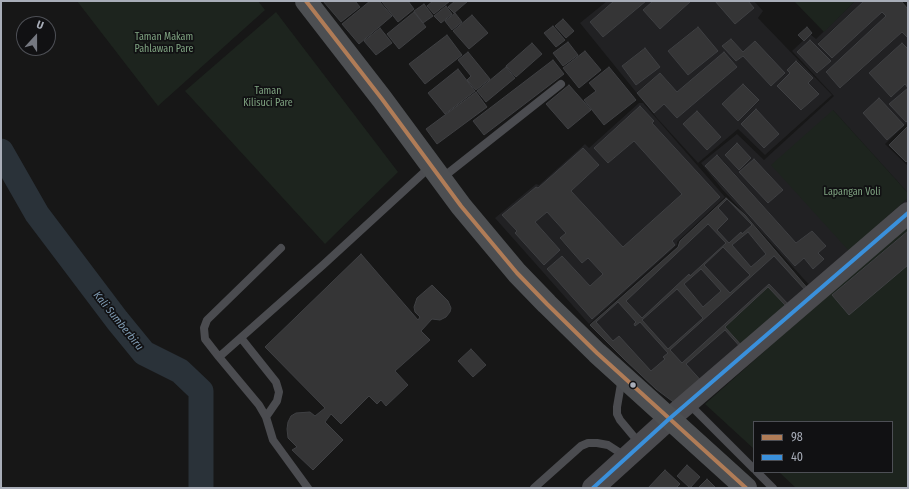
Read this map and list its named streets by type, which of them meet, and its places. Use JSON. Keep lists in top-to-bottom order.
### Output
{
  "water": ["Kali Sumberbiru"],
  "parks": ["Taman Makam Pahlawan Pare", "Taman Kilisuci Pare", "Lapangan Voli"],
  "lines": ["transit line 98", "transit line 40"],
  "legend": ["98", "40"],
  "north": "top"
}
